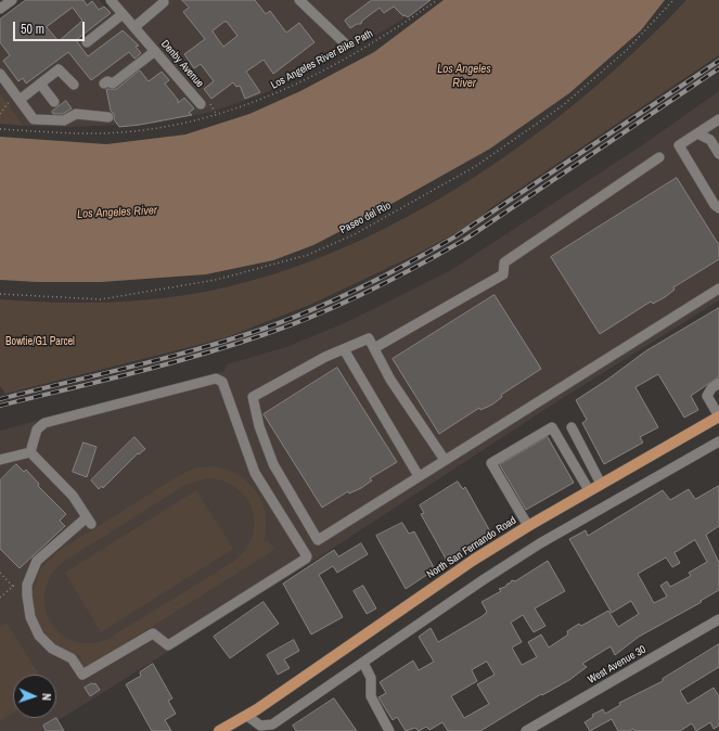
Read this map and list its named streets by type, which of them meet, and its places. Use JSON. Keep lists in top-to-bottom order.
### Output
{
  "streets": {
    "main road": ["North San Fernando Road"],
    "street": ["Denby Avenue", "West Avenue 30"],
    "path": ["Los Angeles River Bike Path", "Paseo del Rio"]
  },
  "water": ["Los Angeles River"],
  "parks": ["Bowtie/G1 Parcel"],
  "scale_bar": "50 m",
  "north": "right"
}
